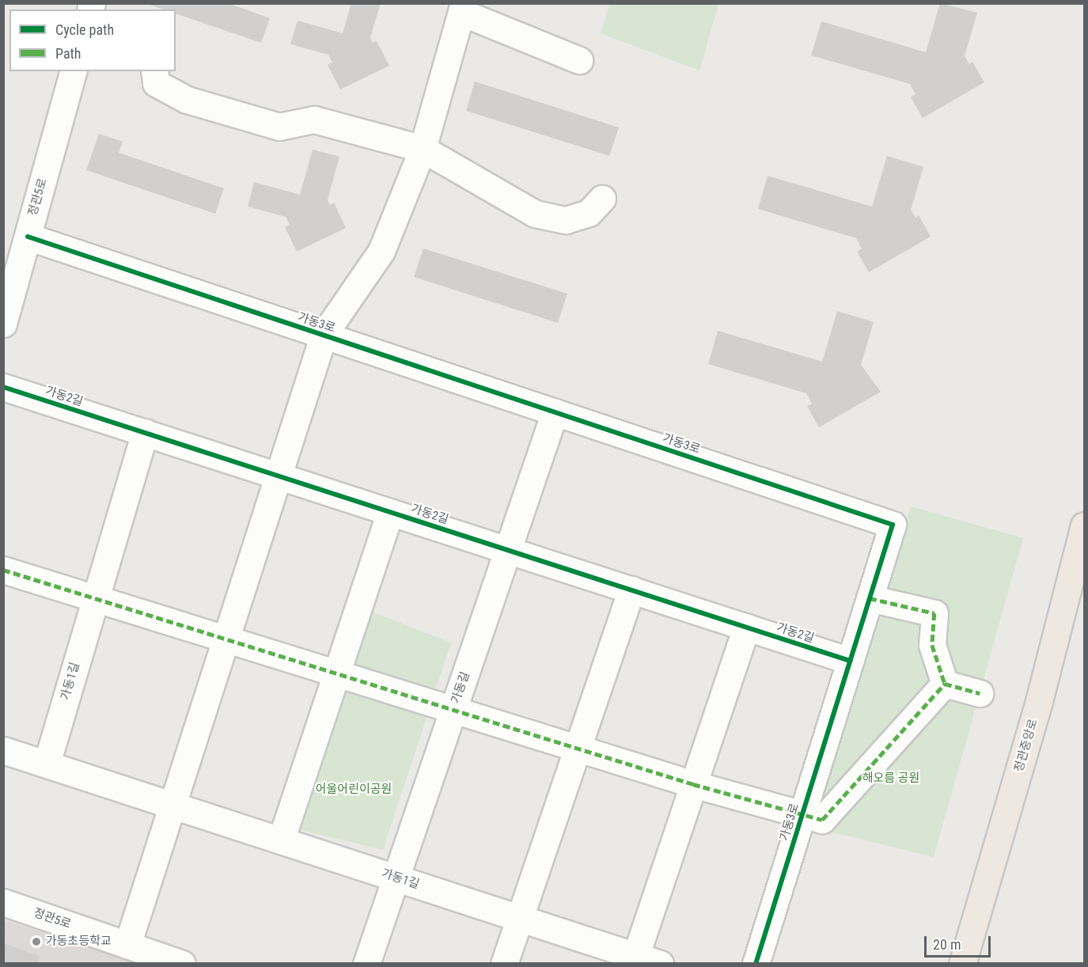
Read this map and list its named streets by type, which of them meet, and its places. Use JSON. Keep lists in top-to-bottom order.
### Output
{
  "streets": {
    "highway": ["정관중앙로"],
    "street": [
      "정관5로",
      "가동3로",
      "가동2길",
      "가동1길",
      "가동길"
    ]
  },
  "crossings": [
    ["정관5로", "가동3로"],
    ["가동3로", "가동2길"],
    ["가동3로", "가동길"],
    ["가동2길", "가동길"],
    ["가동1길", "가동길"]
  ],
  "parks": ["해오름 공원", "어울어린이공원"],
  "places": ["가동초등학교"],
  "legend": ["Cycle path", "Path"],
  "scale_bar": "20 m"
}
